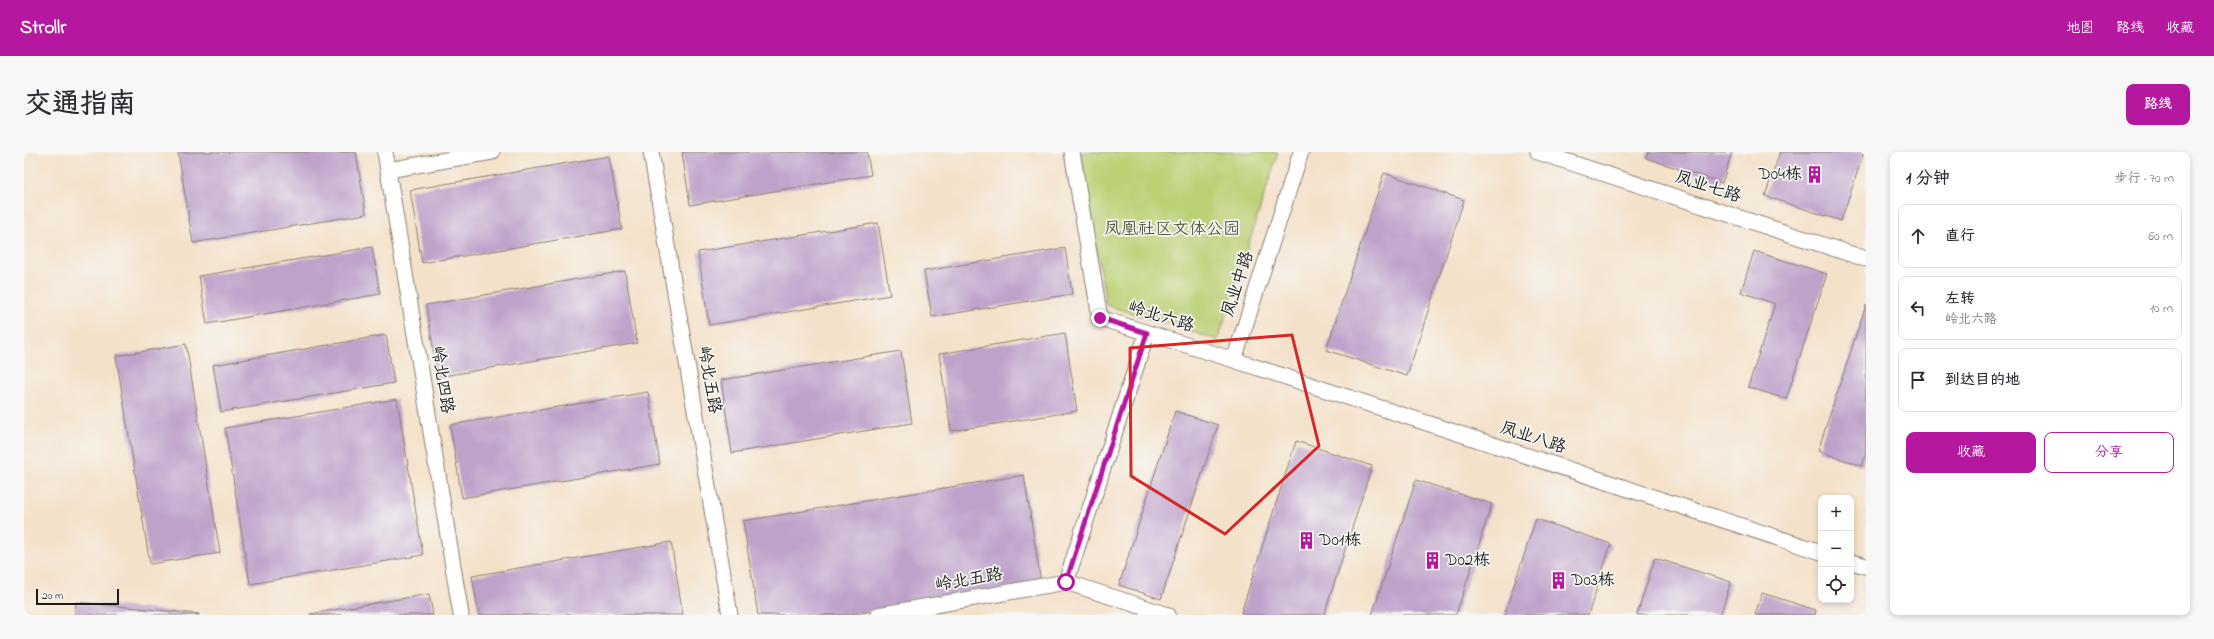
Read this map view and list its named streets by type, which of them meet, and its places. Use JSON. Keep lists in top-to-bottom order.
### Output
{
  "streets": {
    "lane": [
      "凤业七路",
      "凤业中路",
      "岭北六路",
      "岭北四路",
      "岭北五路",
      "凤业八路"
    ]
  },
  "crossings": [
    ["凤业中路", "岭北六路"],
    ["凤业中路", "凤业八路"],
    ["岭北六路", "凤业八路"]
  ],
  "parks": ["凤凰社区文体公园"],
  "places": {
    "building": [
      "D04栋",
      "D01栋",
      "D02栋",
      "D03栋"
    ]
  },
  "scale_bar": "20 m",
  "page": {
    "header": "Strollr",
    "nav": ["地图", "路线", "收藏"],
    "title": "交通指南",
    "buttons": [
      "路线",
      ["收藏", "分享"]
    ],
    "heading": ["1 分钟", "步行 · 70 m"],
    "list": [
      ["直行", "60 m"],
      ["左转", "岭北六路", "10 m"],
      "到达目的地"
    ],
    "map_buttons": ["+", "−"],
    "scale": "20 m"
  }
}
